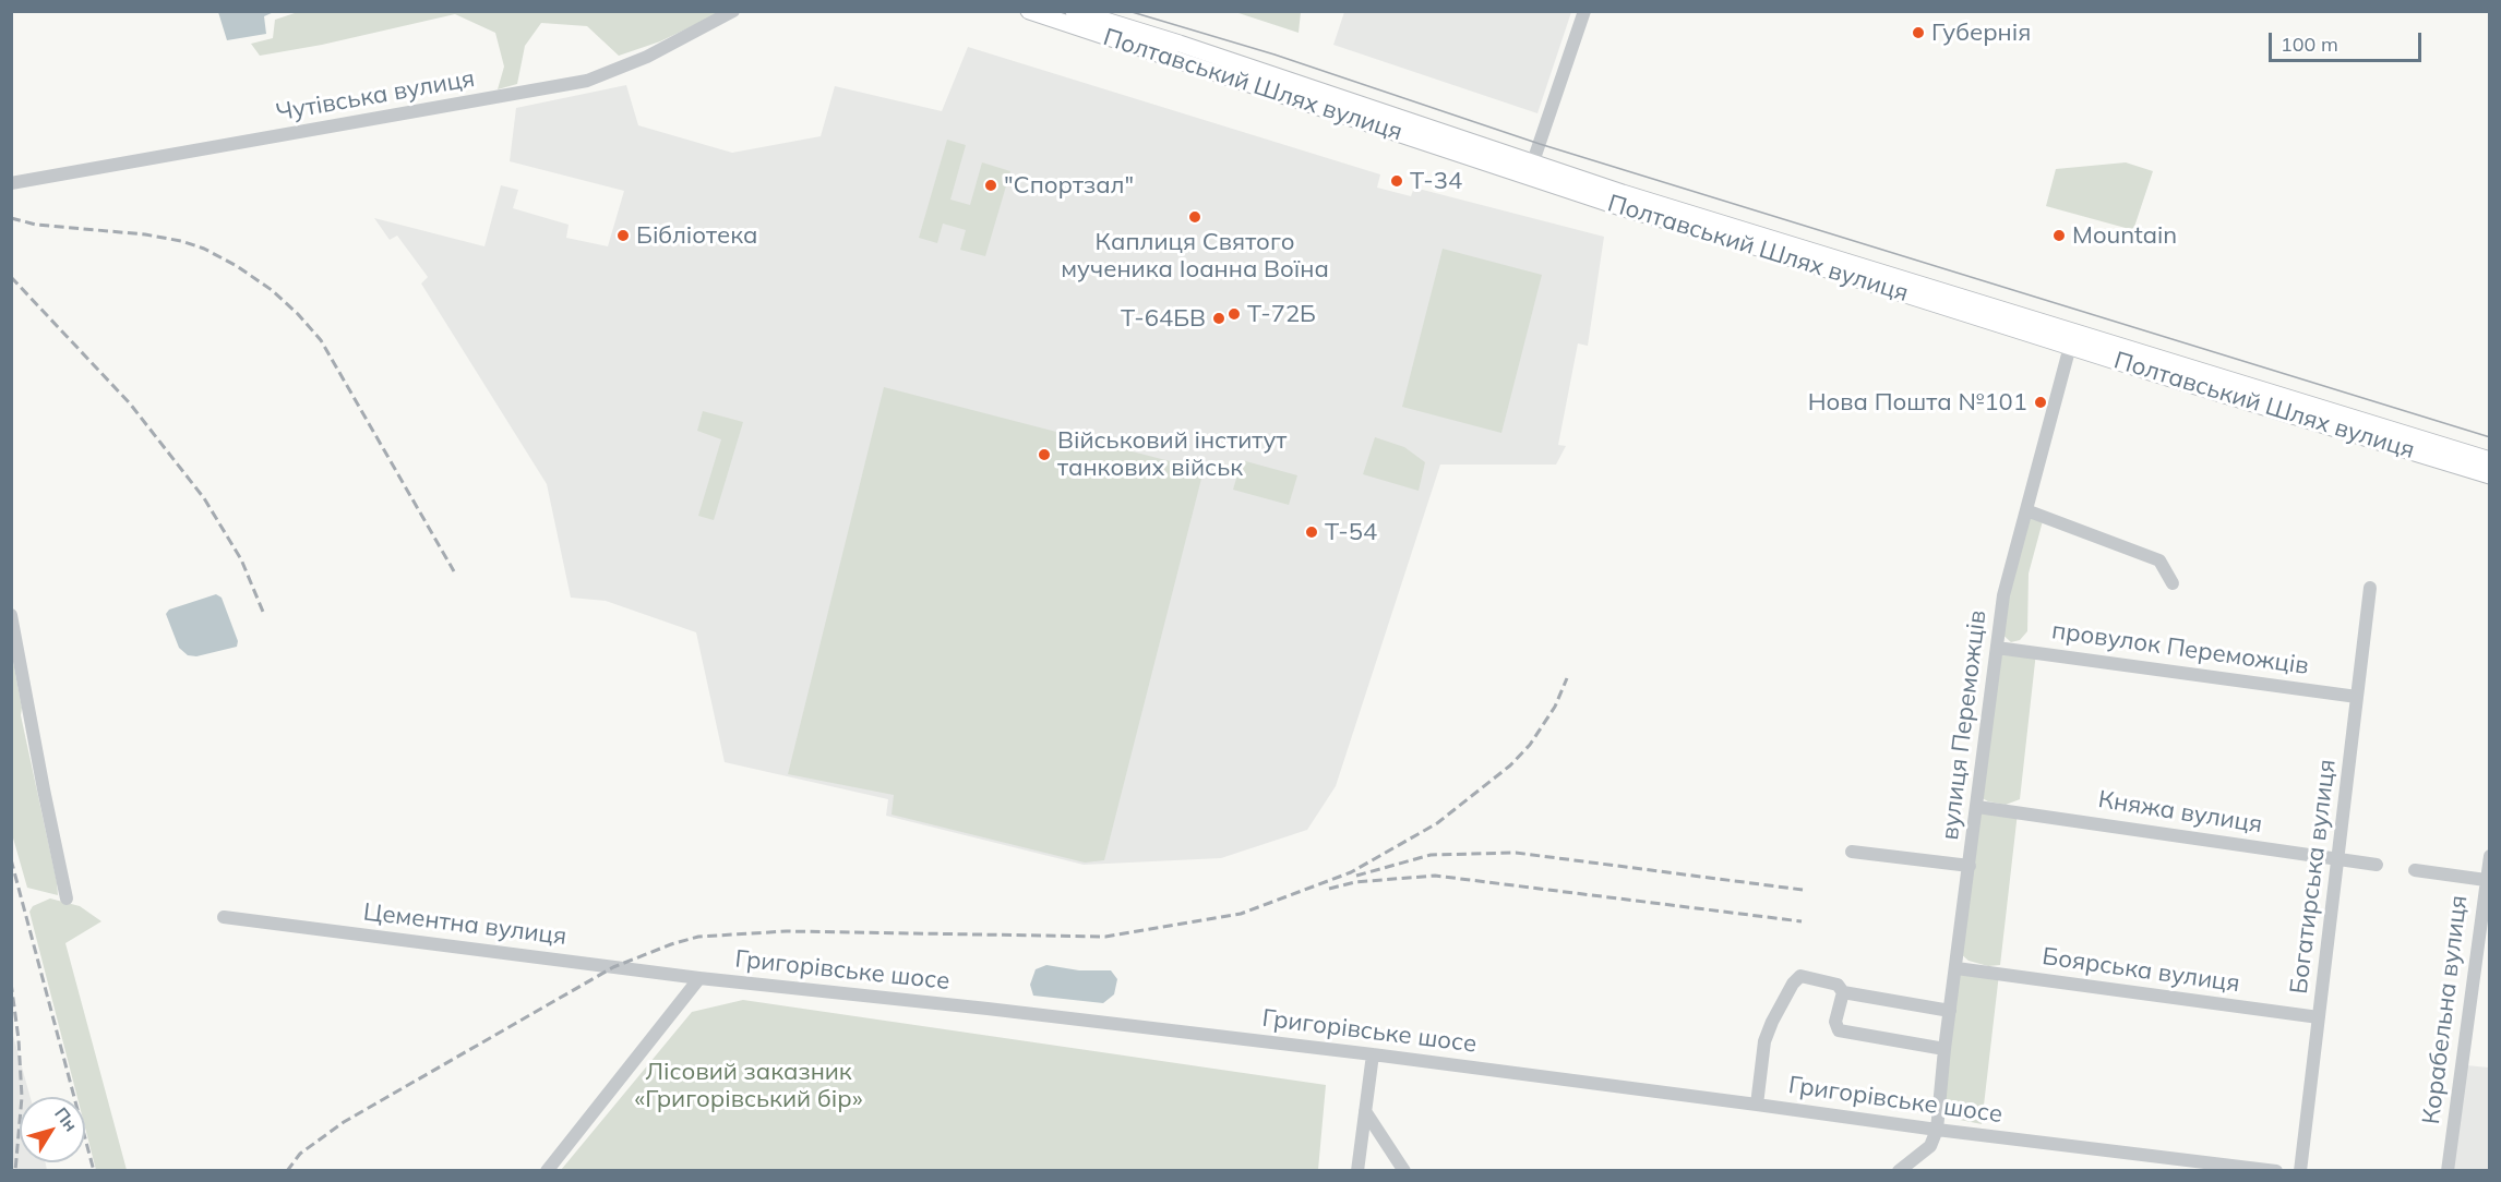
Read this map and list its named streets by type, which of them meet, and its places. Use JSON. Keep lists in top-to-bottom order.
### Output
{
  "streets": {
    "main road": ["Полтавський Шлях вулиця"],
    "street": [
      "Чутівська вулиця",
      "провулок Переможців",
      "вулиця Переможців",
      "Княжа вулиця",
      "Богатирська вулиця",
      "Цементна вулиця",
      "Григорівське шосе",
      "Боярська вулиця",
      "Корабельна вулиця"
    ]
  },
  "crossings": [
    ["Полтавський Шлях вулиця", "вулиця Переможців"],
    ["провулок Переможців", "вулиця Переможців"],
    ["провулок Переможців", "Богатирська вулиця"],
    ["вулиця Переможців", "Княжа вулиця"],
    ["вулиця Переможців", "Григорівське шосе"],
    ["вулиця Переможців", "Боярська вулиця"],
    ["Княжа вулиця", "Богатирська вулиця"],
    ["Богатирська вулиця", "Боярська вулиця"],
    ["Цементна вулиця", "Григорівське шосе"]
  ],
  "parks": ["Лісовий заказник «Григорівський бір»"],
  "places": [
    "Губернія",
    "T-34",
    "\"Спортзал\"",
    "Каплиця Святого мученика Іоанна Воїна",
    "Бібліотека",
    "Mountain",
    "Т-72Б",
    "Т-64БВ",
    "Нова Пошта №101",
    "Військовий інститут танкових військ",
    "Т-54"
  ],
  "scale_bar": "100 m",
  "north": "top right"
}
